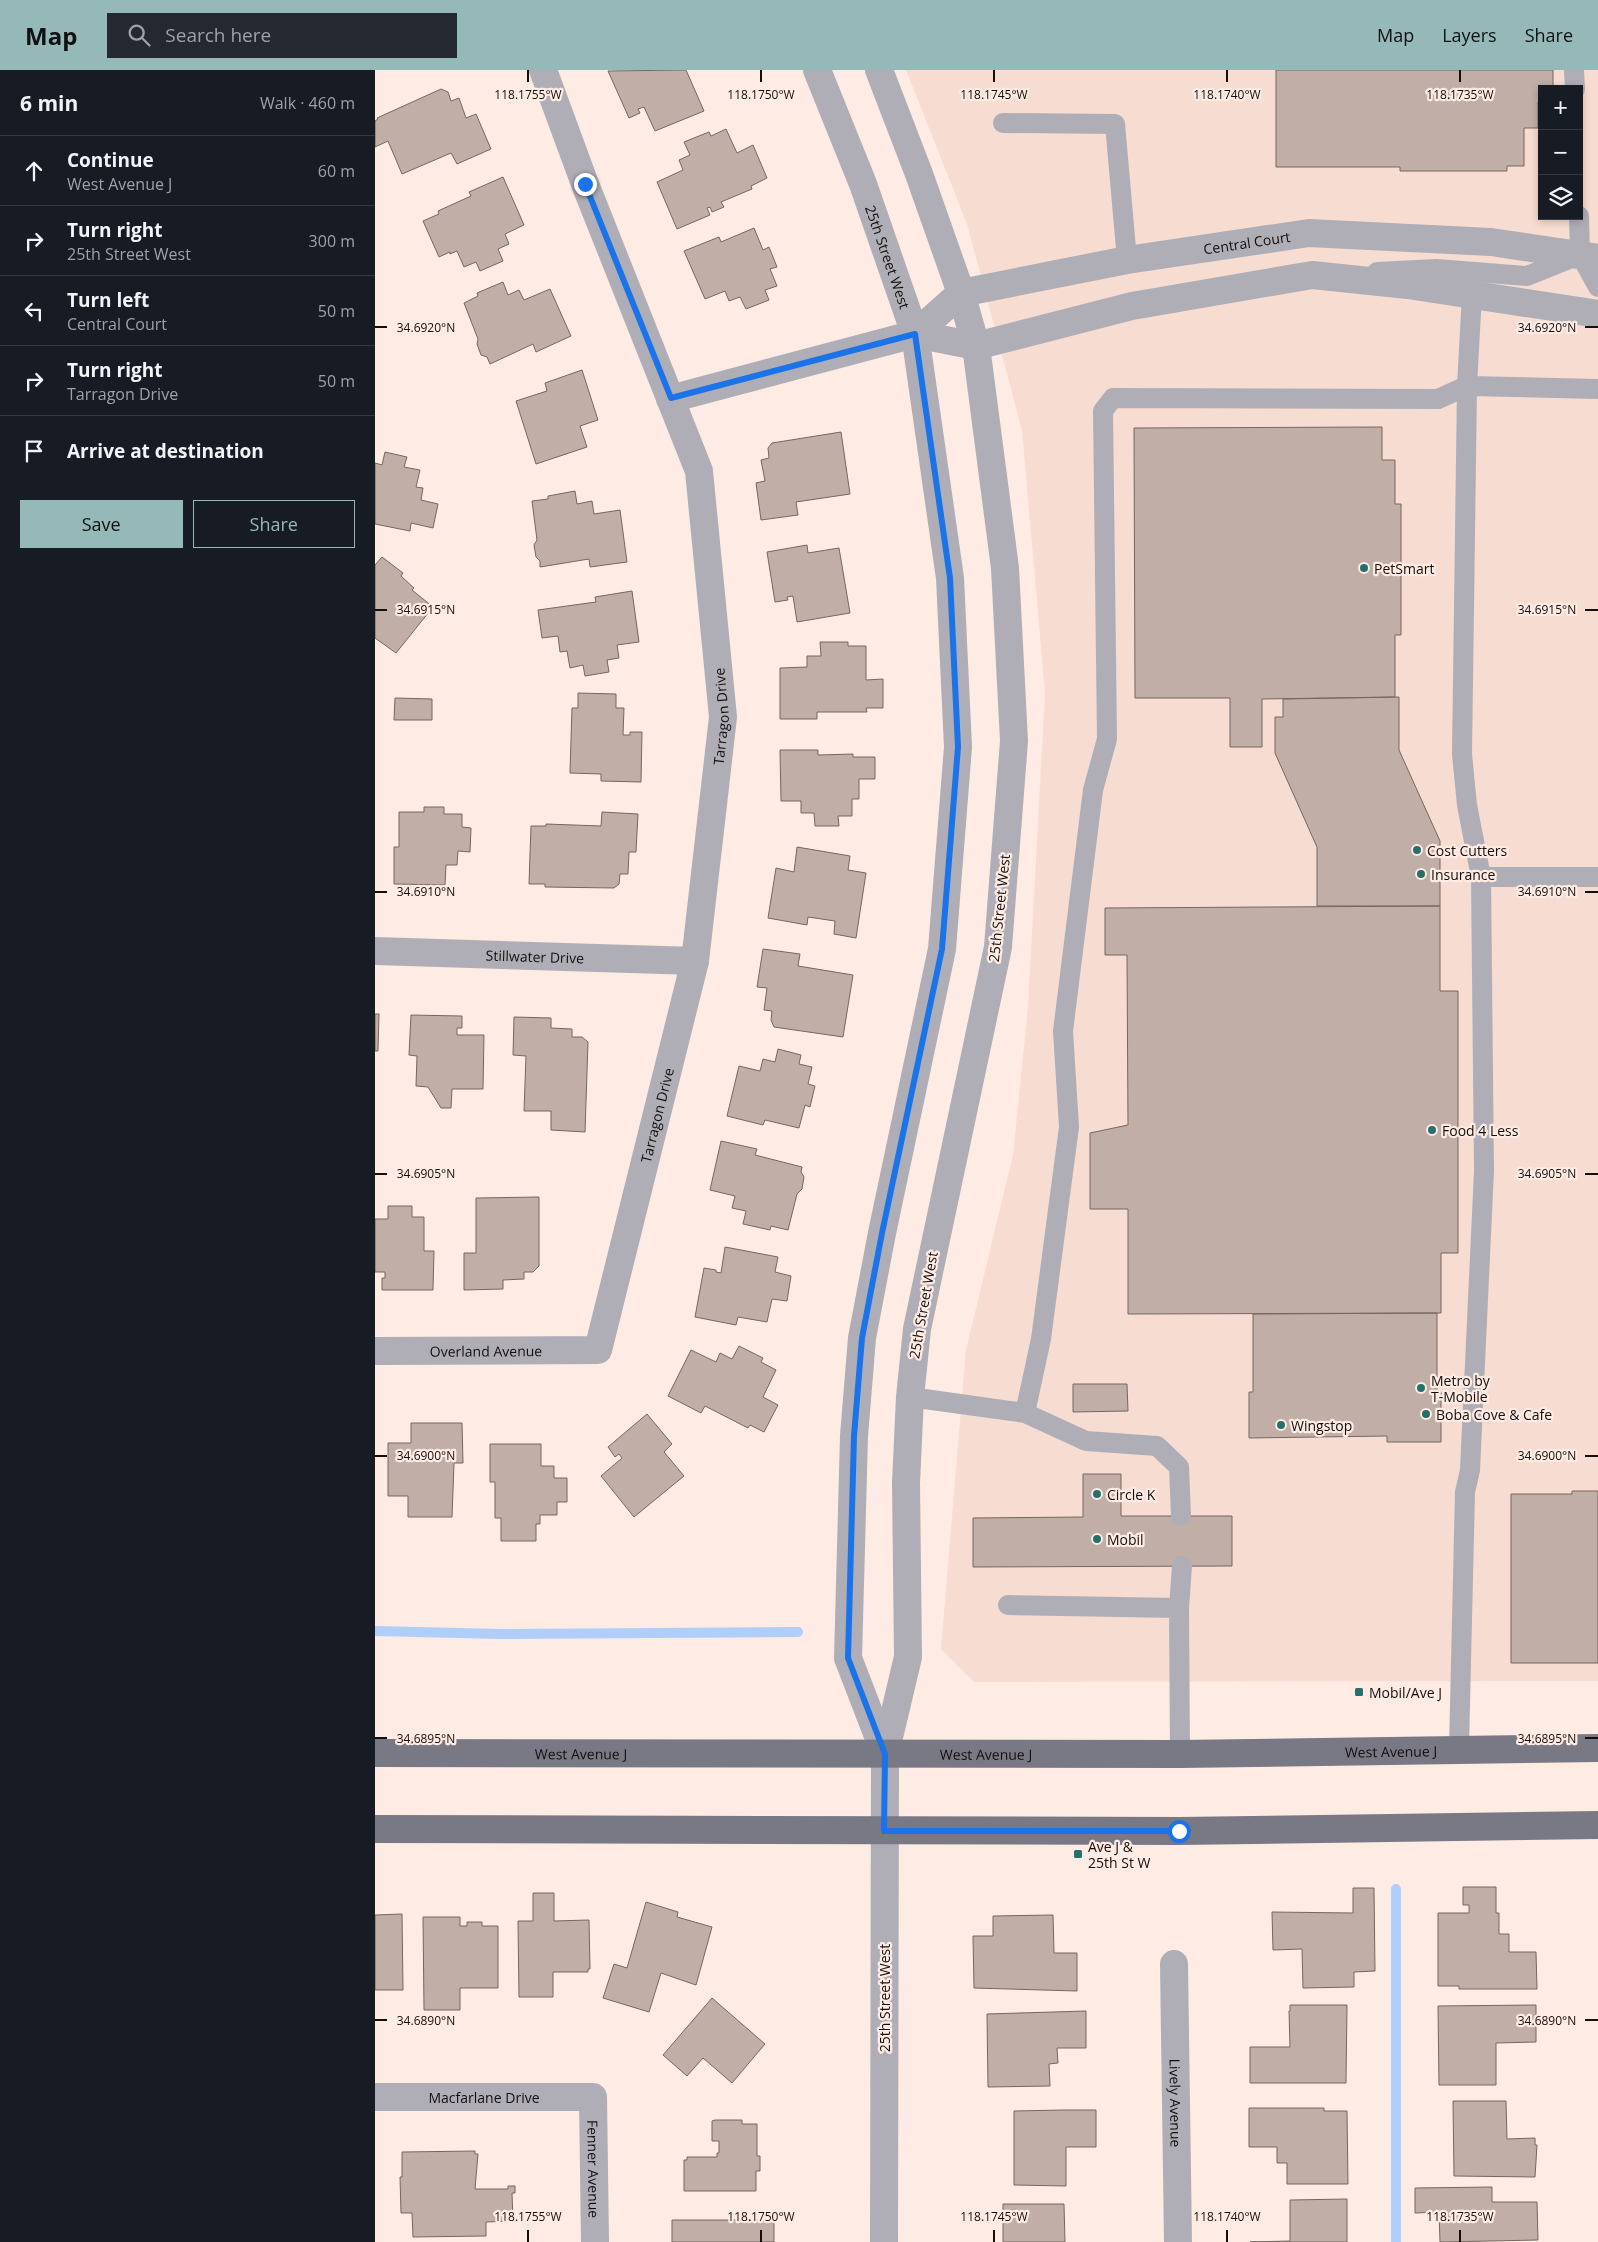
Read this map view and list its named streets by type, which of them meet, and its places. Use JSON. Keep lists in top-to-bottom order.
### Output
{
  "streets": {
    "main road": ["West Avenue J"],
    "street": [
      "Central Court",
      "25th Street West",
      "Tarragon Drive",
      "Stillwater Drive",
      "Overland Avenue",
      "Macfarlane Drive",
      "Lively Avenue",
      "Fenner Avenue"
    ]
  },
  "crossings": [
    ["Central Court", "25th Street West"],
    ["25th Street West", "West Avenue J"],
    ["Tarragon Drive", "Stillwater Drive"],
    ["Tarragon Drive", "Overland Avenue"],
    ["Macfarlane Drive", "Fenner Avenue"]
  ],
  "places": {
    "other": [
      "PetSmart",
      "Cost Cutters",
      "Insurance",
      "Food 4 Less",
      "Metro by T-Mobile",
      "Boba Cove & Cafe",
      "Wingstop",
      "Circle K",
      "Mobil"
    ],
    "transit": ["Mobil/Ave J", "Ave J & 25th St W"]
  },
  "page": {
    "header": "Map",
    "search": "Search here",
    "nav": ["Map", "Layers", "Share"],
    "heading": ["6 min", "Walk · 460 m"],
    "map_buttons": ["+", "−"],
    "list": [
      ["Continue", "West Avenue J", "60 m"],
      ["Turn right", "25th Street West", "300 m"],
      ["Turn left", "Central Court", "50 m"],
      ["Turn right", "Tarragon Drive", "50 m"],
      "Arrive at destination"
    ],
    "buttons": ["Save", "Share"]
  },
  "coordinates": [
    "118.1755°W",
    "118.1750°W",
    "118.1745°W",
    "118.1740°W",
    "118.1735°W",
    "34.6920°N",
    "34.6915°N",
    "34.6910°N",
    "34.6905°N",
    "34.6900°N",
    "34.6895°N",
    "34.6890°N"
  ]
}
